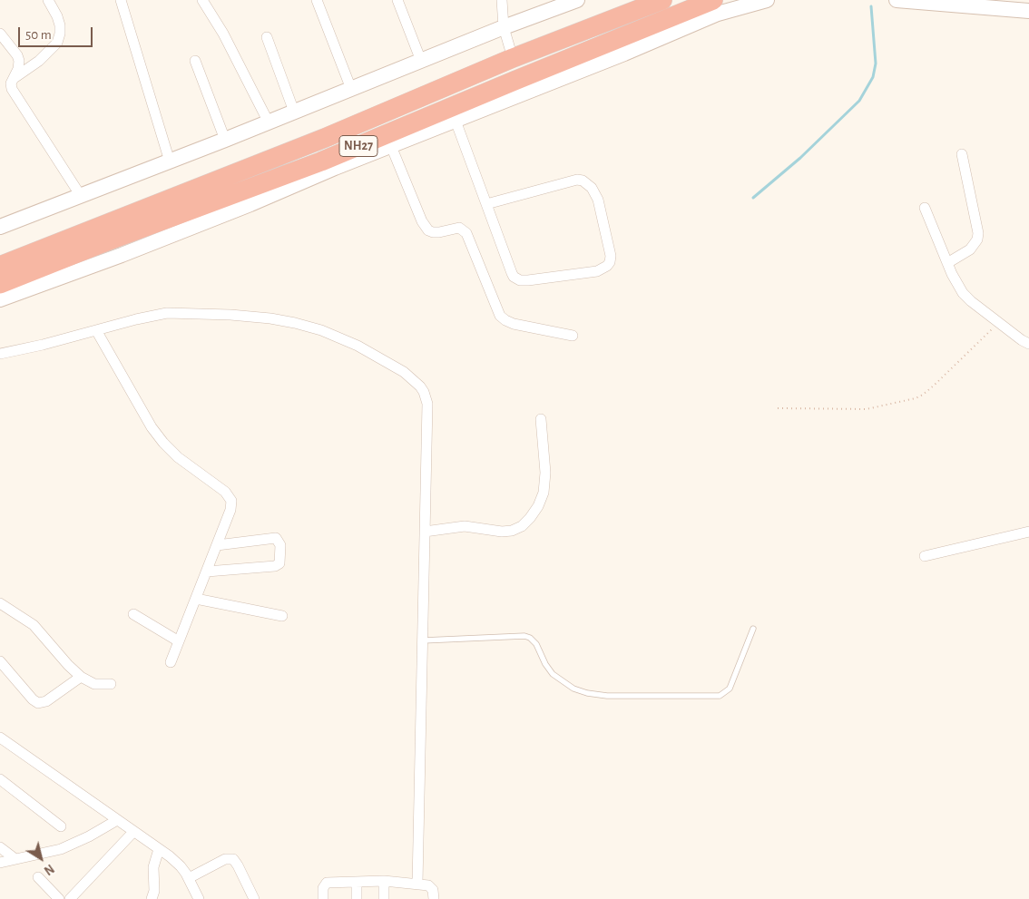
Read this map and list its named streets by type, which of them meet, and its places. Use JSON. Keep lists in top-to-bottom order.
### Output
{
  "streets": {
    "highway": ["NH27"]
  },
  "scale_bar": "50 m",
  "north": "bottom right"
}
